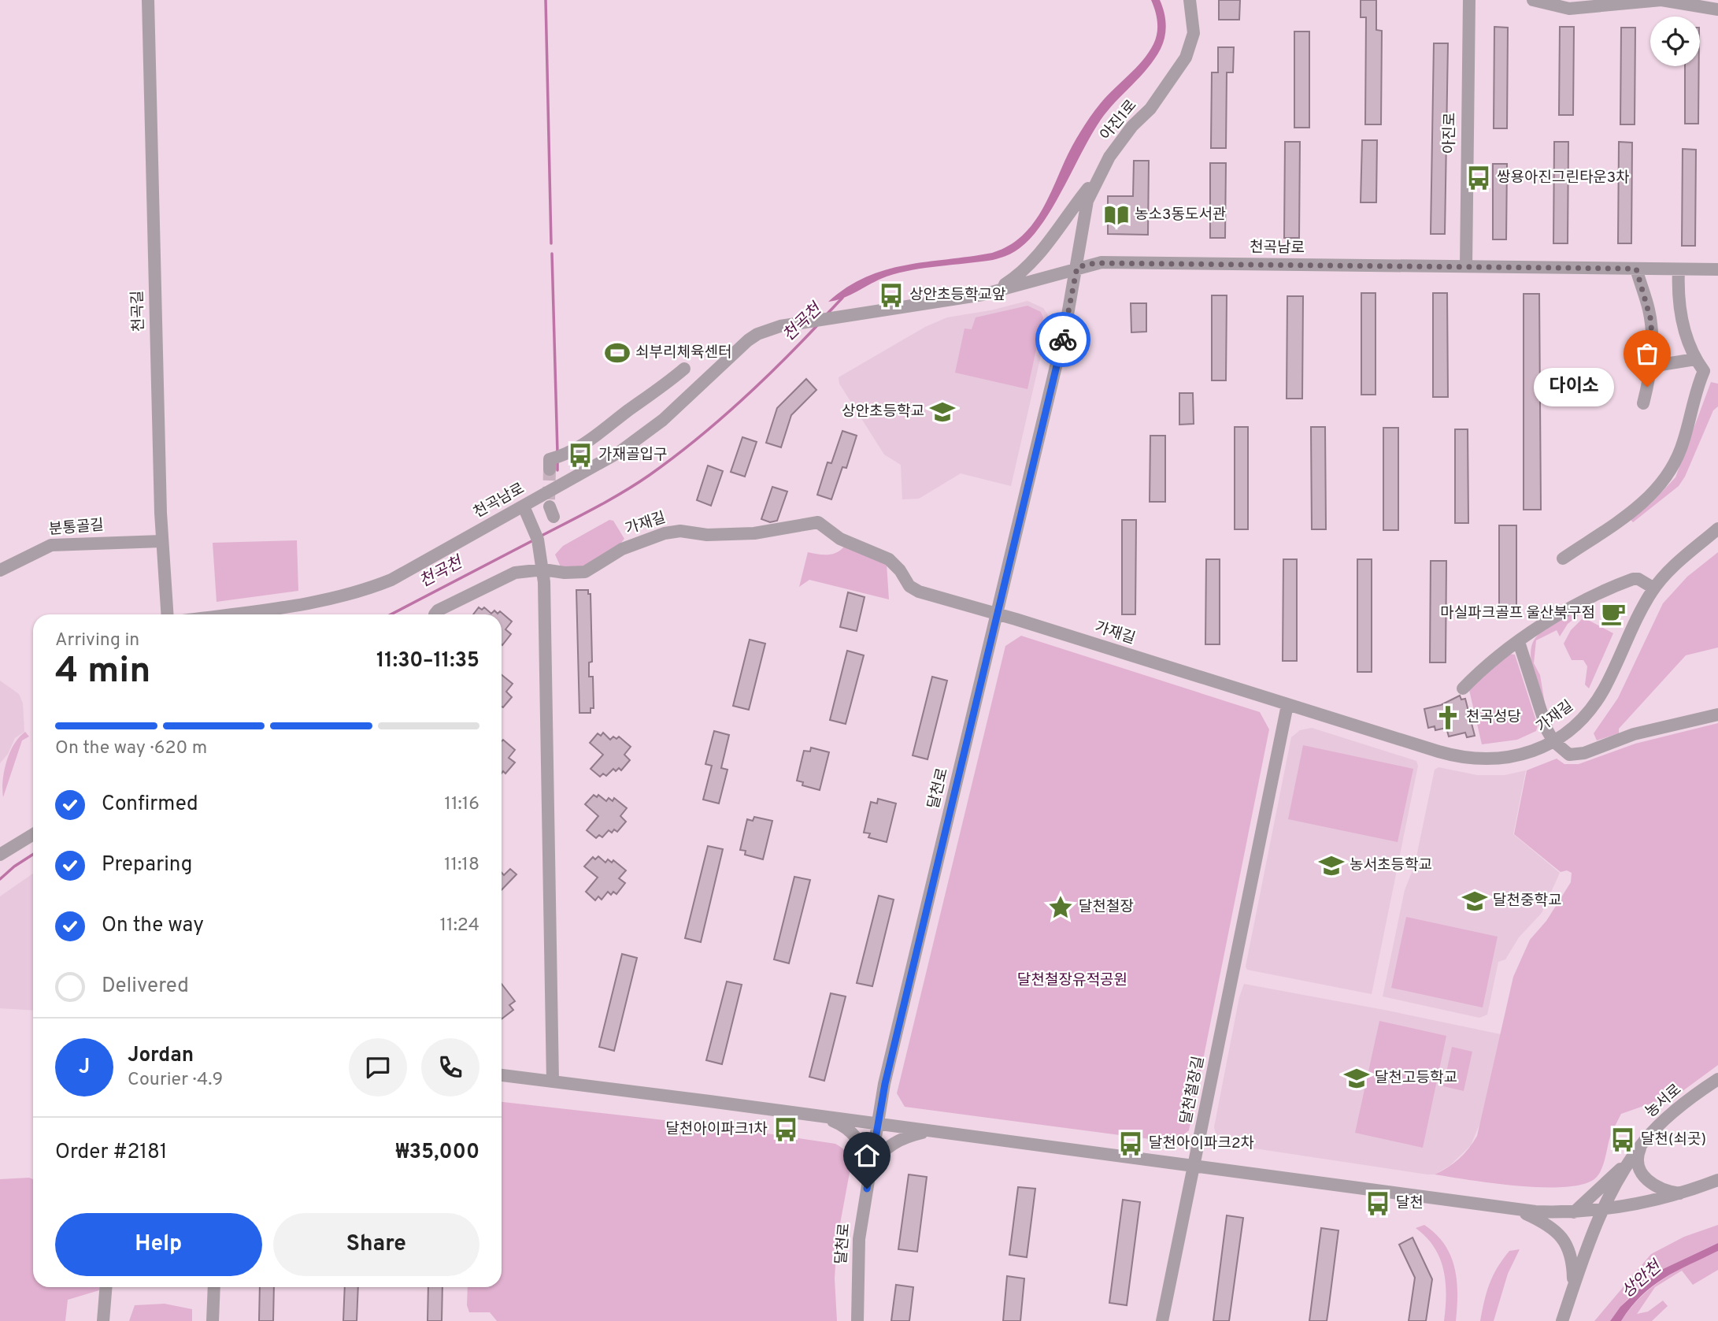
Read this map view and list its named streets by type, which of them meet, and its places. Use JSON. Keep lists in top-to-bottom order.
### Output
{
  "streets": {
    "street": [
      "아진1로",
      "아진로",
      "천곡남로",
      "천곡길",
      "가재길",
      "분통골길",
      "달천로",
      "달천철장길",
      "농서로"
    ]
  },
  "crossings": [
    ["아진1로", "천곡남로"],
    ["아진1로", "달천로"],
    ["아진로", "천곡남로"],
    ["천곡남로", "달천로"],
    ["천곡길", "분통골길"],
    ["가재길", "달천로"],
    ["가재길", "달천철장길"]
  ],
  "water": ["천곡천", "상안천"],
  "parks": ["달천철장유적공원"],
  "places": {
    "bus stop": [
      "쌍용아진그린타운3차",
      "상안초등학교앞",
      "가재골입구",
      "달천아이파크1차",
      "달천(쇠곳)",
      "달천아이파크2차",
      "달천"
    ],
    "library": ["농소3동도서관"],
    "sports": ["쇠부리체육센터"],
    "other": ["다이소"],
    "school or university": [
      "상안초등학교",
      "농서초등학교",
      "달천중학교",
      "달천고등학교"
    ],
    "cafe": ["마실파크골프 울산북구점"],
    "church": ["천곡성당"],
    "place": ["달천철장"]
  },
  "page": {
    "bubble": "다이소",
    "heading": ["4 min", "Arriving in", "11:30–11:35"],
    "panel": [
      "Jordan",
      "Courier · 4.9",
      "Order #2181",
      "₩35,000"
    ],
    "bar": "On the way · 620 m",
    "list": [
      ["Confirmed", "11:16"],
      ["Preparing", "11:18"],
      ["On the way", "11:24"],
      "Delivered"
    ],
    "round": "J",
    "buttons": ["Help", "Share"]
  }
}
